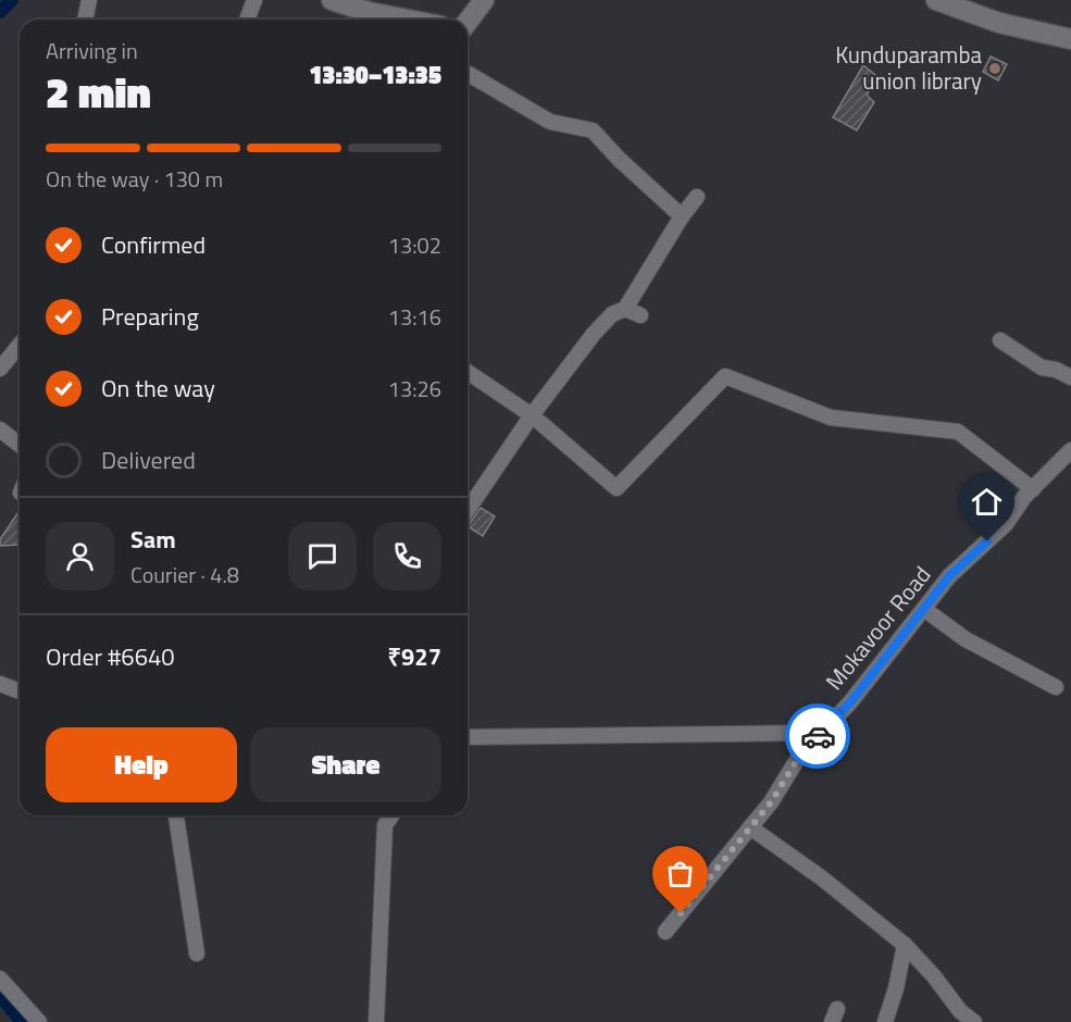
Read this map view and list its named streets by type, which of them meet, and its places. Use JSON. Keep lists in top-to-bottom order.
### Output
{
  "streets": {
    "street": ["Mokavoor Road"]
  },
  "places": ["Kunduparamba union library"],
  "page": {
    "heading": ["2 min", "Arriving in", "13:30–13:35"],
    "panel": [
      "Sam",
      "Courier · 4.8",
      "Order #6640",
      "₹927"
    ],
    "bar": "On the way · 130 m",
    "list": [
      ["Confirmed", "13:02"],
      ["Preparing", "13:16"],
      ["On the way", "13:26"],
      "Delivered"
    ],
    "buttons": ["Help", "Share"]
  }
}
